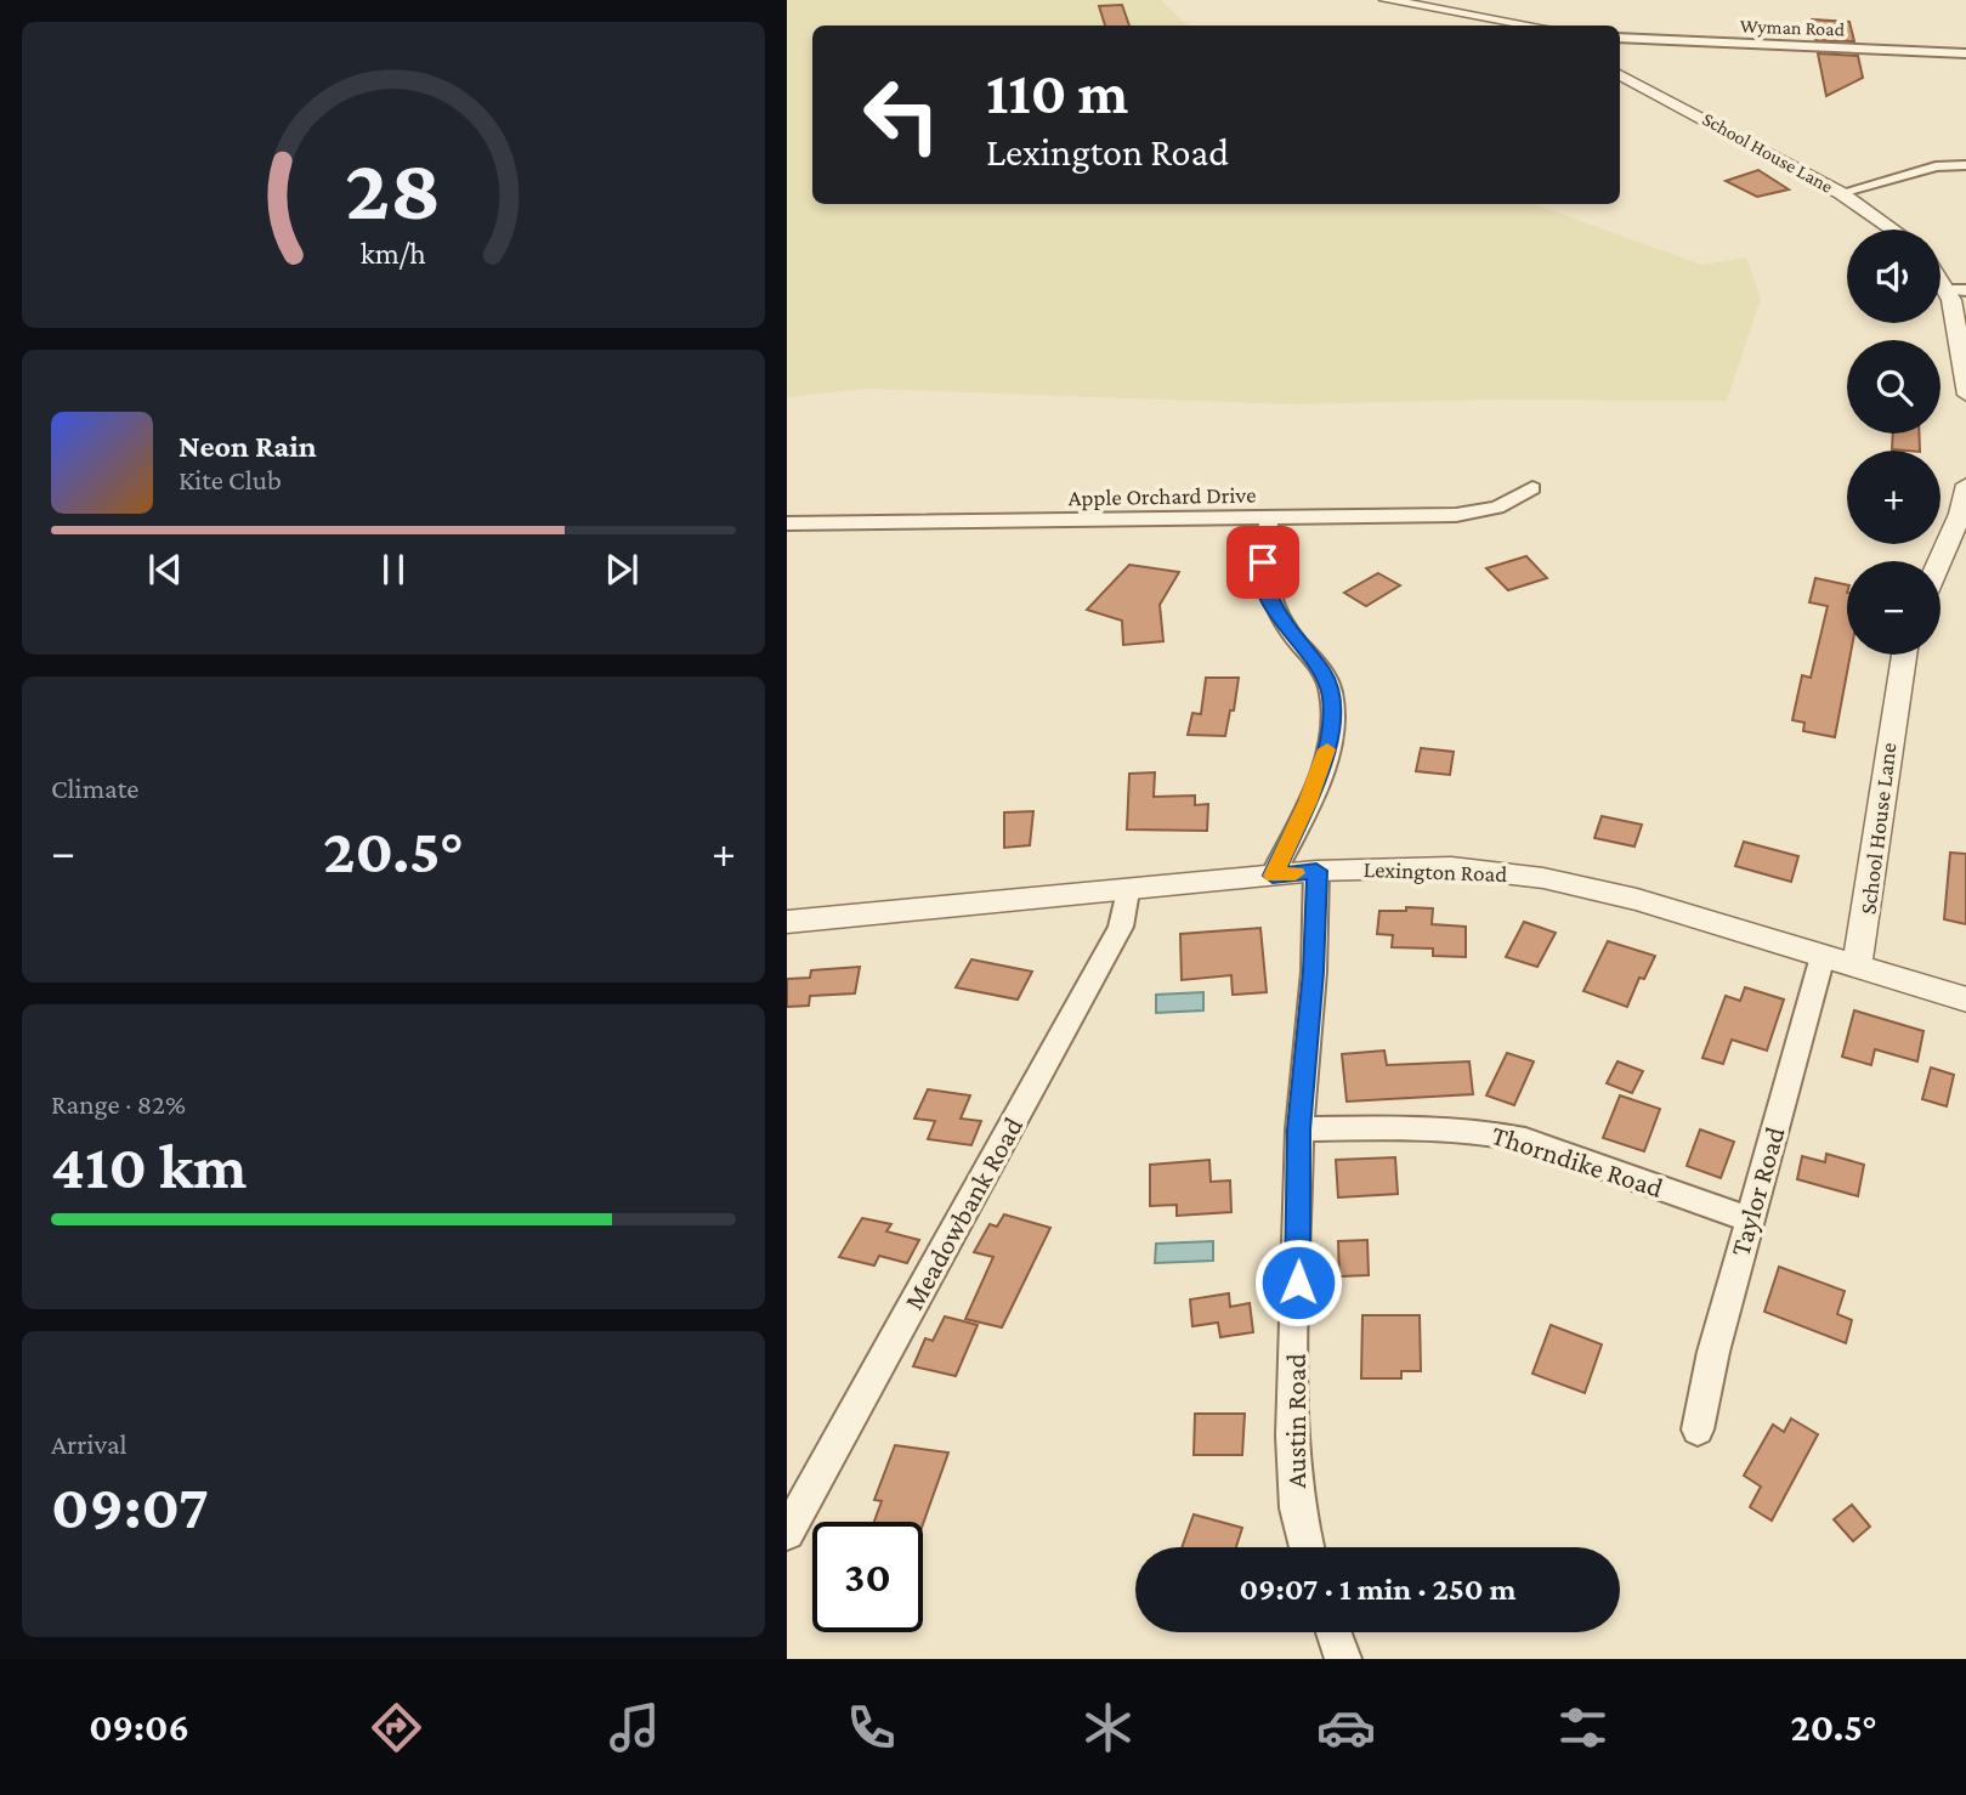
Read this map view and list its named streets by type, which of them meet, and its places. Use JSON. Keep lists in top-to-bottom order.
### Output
{
  "streets": {
    "street": [
      "Wyman Road",
      "School House Lane",
      "Apple Orchard Drive",
      "Lexington Road",
      "Thorndike Road",
      "Taylor Road",
      "Meadowbank Road",
      "Austin Road"
    ]
  },
  "crossings": [
    ["School House Lane", "Lexington Road"],
    ["Lexington Road", "Taylor Road"],
    ["Lexington Road", "Meadowbank Road"],
    ["Lexington Road", "Austin Road"],
    ["Thorndike Road", "Taylor Road"],
    ["Thorndike Road", "Austin Road"]
  ],
  "page": {
    "turn": ["110 m", "Lexington Road"],
    "map_buttons": ["+", "−"],
    "song": ["Neon Rain", "Kite Club"],
    "tile": [
      "Climate",
      ["Range · 82%", "410 km"],
      ["Arrival", "09:07"]
    ],
    "heat": ["−", "20.5°", "+"],
    "limit": "30",
    "trip": "09:07 · 1 min · 250 m",
    "tabs": ["09:06", "20.5°"],
    "gauge": ["28", "km/h"]
  }
}
